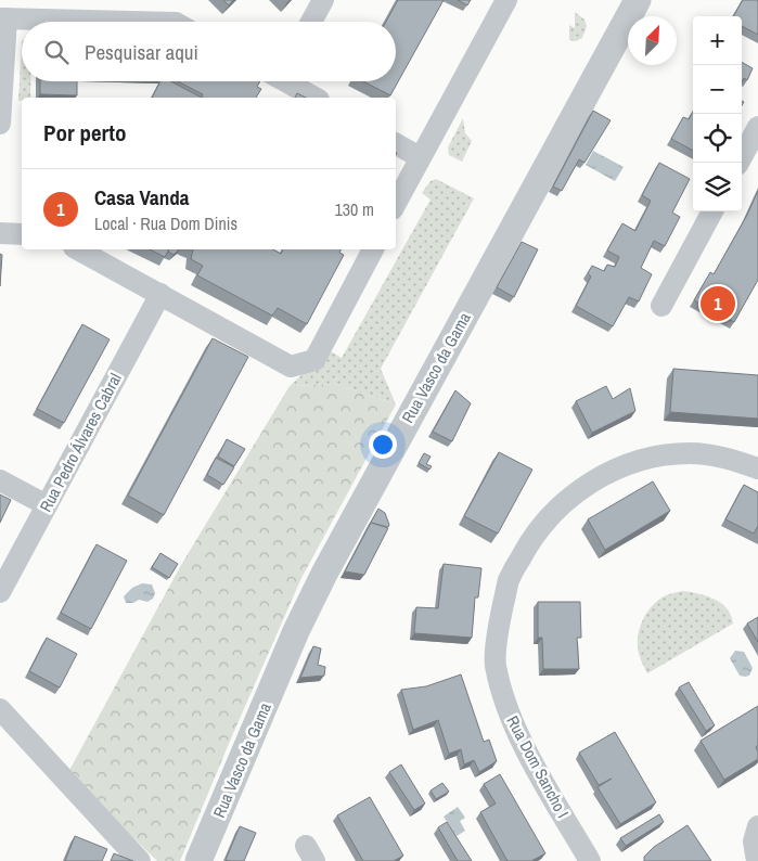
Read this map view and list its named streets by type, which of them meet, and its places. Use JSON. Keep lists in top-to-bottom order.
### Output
{
  "streets": {
    "street": ["Rua Vasco da Gama", "Rua Pedro Álvares Cabral", "Rua Dom Sancho I"]
  },
  "north": "top right",
  "page": {
    "map_buttons": ["+", "−"],
    "search": "Pesquisar aqui",
    "heading": "Por perto",
    "list": [
      {
        "mark": "1",
        "name": "Casa Vanda",
        "note": "Local · Rua Dom Dinis",
        "value": "130 m"
      }
    ],
    "pins": "1"
  }
}
